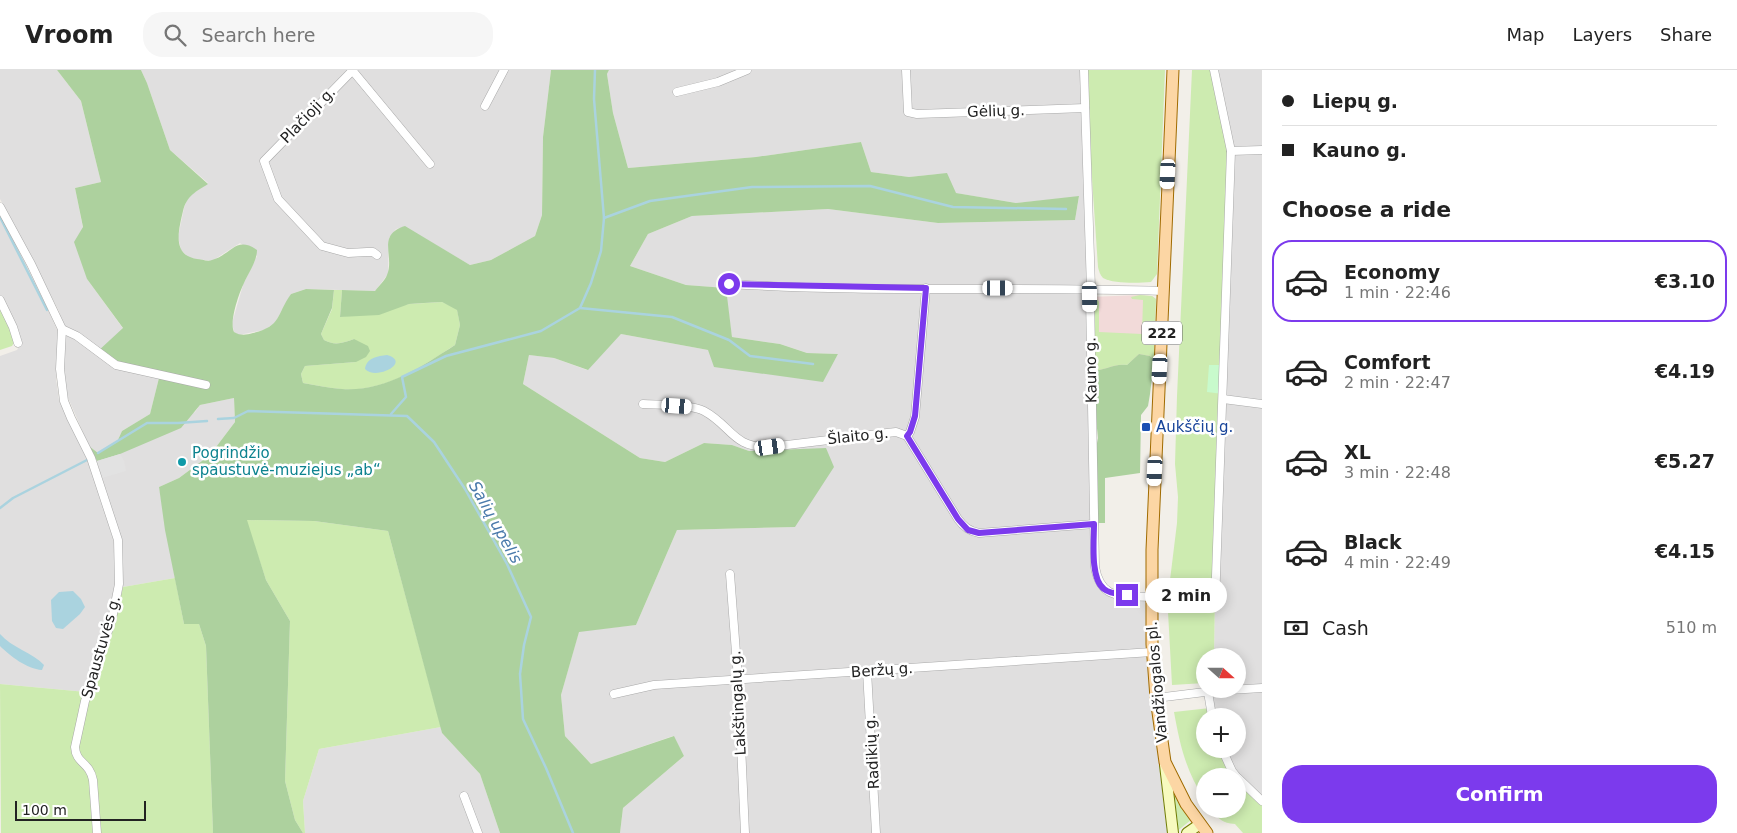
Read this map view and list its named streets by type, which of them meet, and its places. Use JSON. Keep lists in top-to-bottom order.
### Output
{
  "streets": {
    "main road": ["222", "Vandžiogalos pl."],
    "street": [
      "Gėlių g.",
      "Plačioji g.",
      "Kauno g.",
      "Šlaito g.",
      "Spaustuvės g.",
      "Beržų g.",
      "Lakštingalų g.",
      "Radikių g."
    ]
  },
  "crossings": [
    ["Gėlių g.", "Kauno g."],
    ["Kauno g.", "Šlaito g."],
    ["Kauno g.", "Vandžiogalos pl."],
    ["Beržų g.", "Vandžiogalos pl."],
    ["Beržų g.", "Lakštingalų g."],
    ["Beržų g.", "Radikių g."]
  ],
  "water": ["Salių upelis"],
  "places": {
    "transit": ["Aukščių g."],
    "other": ["Pogrindžio spaustuvė-muziejus „ab“"]
  },
  "scale_bar": "100 m",
  "north": "right",
  "page": {
    "header": "Vroom",
    "search": "Search here",
    "nav": ["Map", "Layers", "Share"],
    "banner": ["Liepų g.", "Kauno g."],
    "heading": "Choose a ride",
    "list": [
      {
        "name": "Economy",
        "note": "1 min · 22:46",
        "value": "€3.10"
      },
      {
        "name": "Comfort",
        "note": "2 min · 22:47",
        "value": "€4.19"
      },
      {
        "name": "XL",
        "note": "3 min · 22:48",
        "value": "€5.27"
      },
      {
        "name": "Black",
        "note": "4 min · 22:49",
        "value": "€4.15"
      }
    ],
    "bubble": "2 min",
    "pay": ["Cash", "510 m"],
    "map_buttons": ["+", "−"],
    "buttons": "Confirm",
    "scale": "100 m"
  }
}
